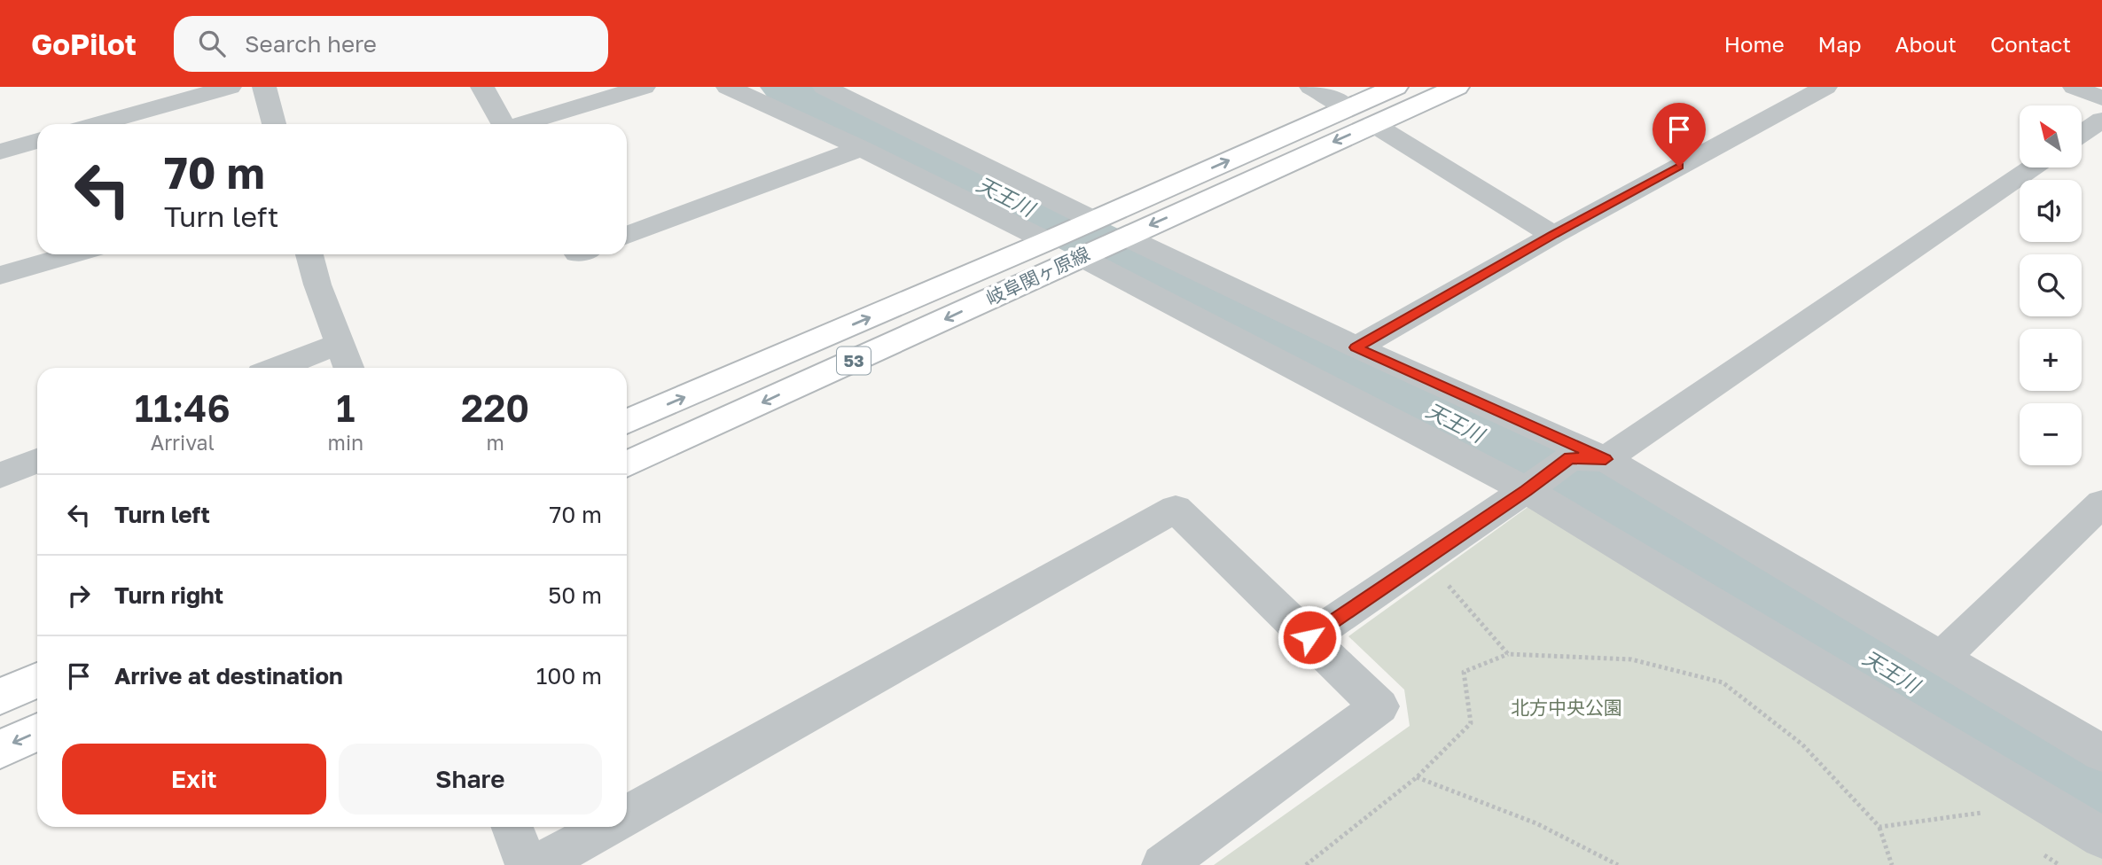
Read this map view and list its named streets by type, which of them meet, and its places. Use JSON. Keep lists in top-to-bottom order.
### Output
{
  "streets": {
    "main road": ["岐阜関ヶ原線", "53"]
  },
  "water": ["天王川"],
  "parks": ["北方中央公園"],
  "north": "top left",
  "page": {
    "header": "GoPilot",
    "search": "Search here",
    "nav": [
      "Home",
      "Map",
      "About",
      "Contact"
    ],
    "map_buttons": ["+", "−"],
    "turn": ["70 m", "Turn left"],
    "eta": [
      "11:46",
      "Arrival",
      "1",
      "min",
      "220",
      "m"
    ],
    "list": [
      {
        "name": "Turn left",
        "value": "70 m"
      },
      {
        "name": "Turn right",
        "value": "50 m"
      },
      {
        "name": "Arrive at destination",
        "value": "100 m"
      }
    ],
    "buttons": ["Exit", "Share"]
  }
}
